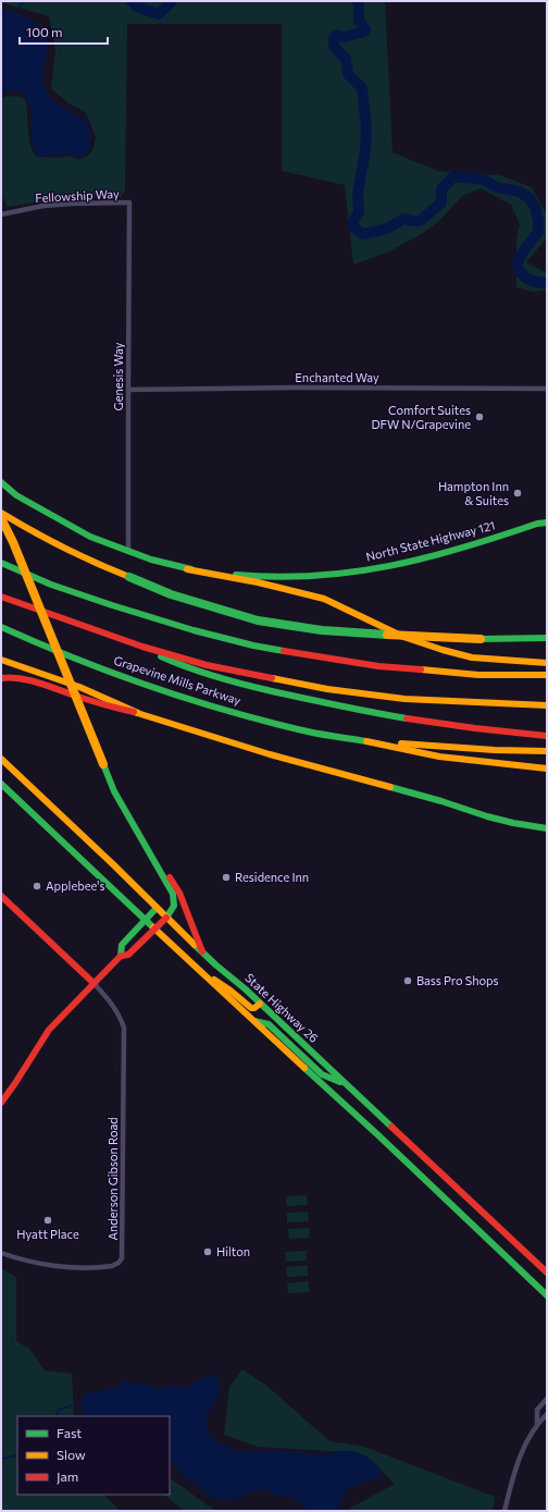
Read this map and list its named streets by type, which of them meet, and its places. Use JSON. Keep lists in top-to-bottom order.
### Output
{
  "streets": {
    "main road": ["North State Highway 121", "Grapevine Mills Parkway", "State Highway 26"],
    "street": [
      "Fellowship Way",
      "Genesis Way",
      "Enchanted Way",
      "Anderson Gibson Road"
    ]
  },
  "crossings": [
    ["Fellowship Way", "Genesis Way"],
    ["Genesis Way", "Enchanted Way"],
    ["Genesis Way", "North State Highway 121"]
  ],
  "places": [
    "Comfort Suites DFW N/Grapevine",
    "Hampton Inn & Suites",
    "Residence Inn",
    "Applebee's",
    "Bass Pro Shops",
    "Hyatt Place",
    "Hilton"
  ],
  "legend": ["Fast", "Slow", "Jam"],
  "scale_bar": "100 m"
}
